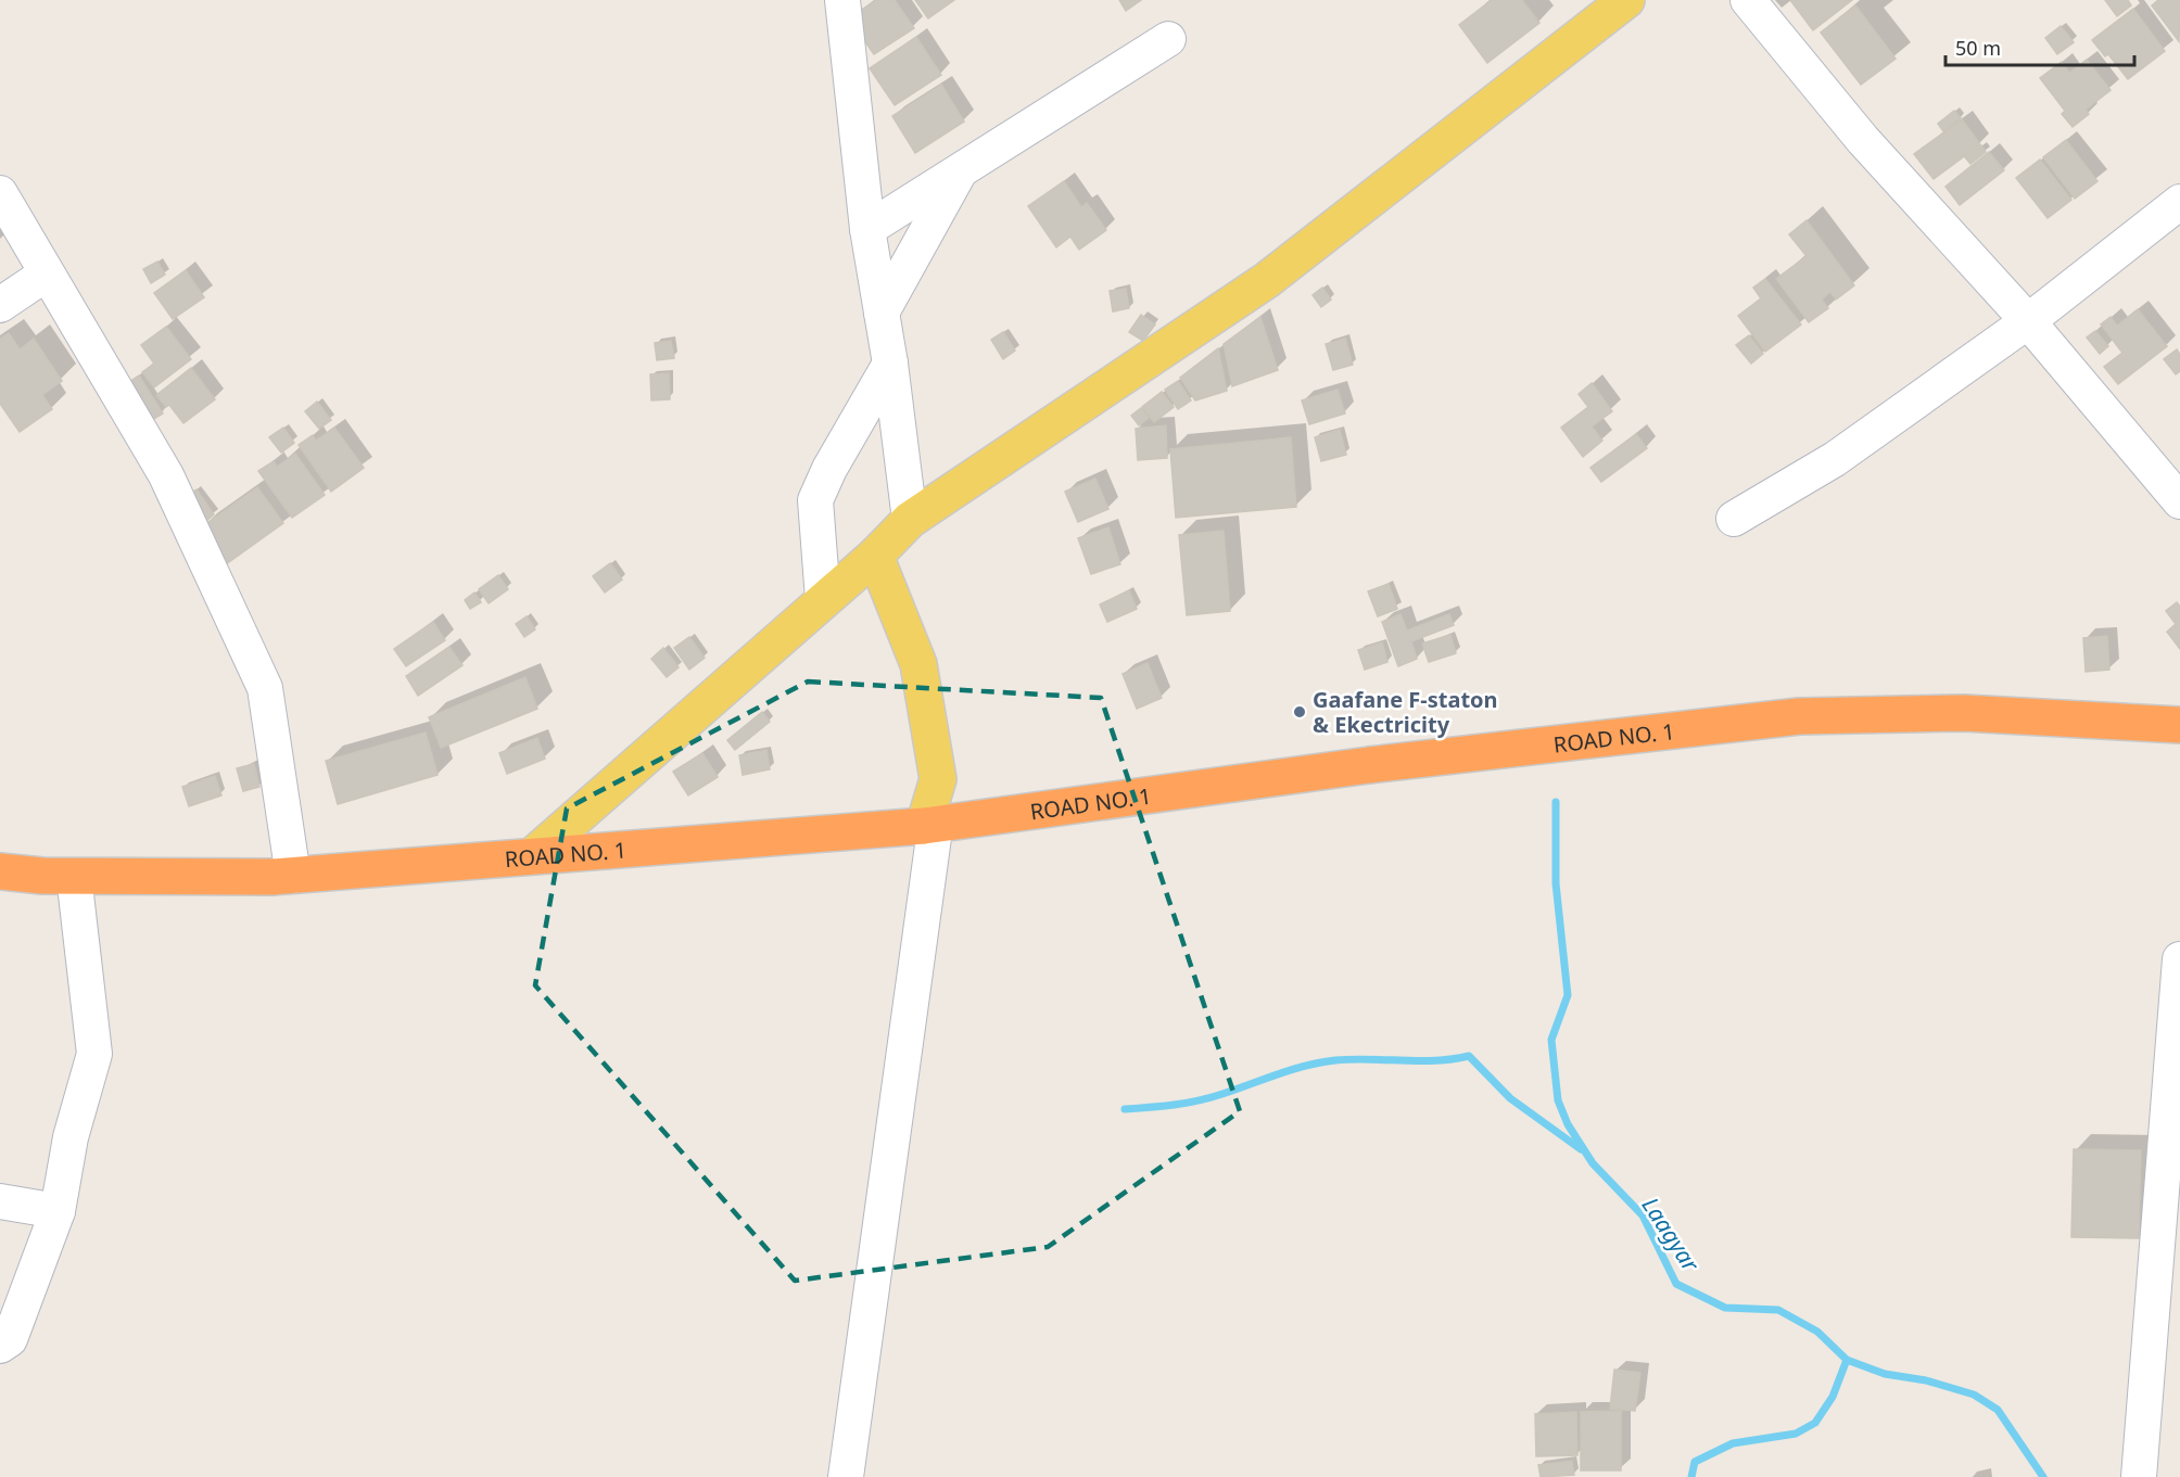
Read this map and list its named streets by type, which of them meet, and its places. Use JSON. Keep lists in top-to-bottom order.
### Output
{
  "streets": {
    "highway": ["ROAD NO. 1"]
  },
  "water": ["Laagyar"],
  "places": ["Gaafane F-staton & Ekectricity"],
  "scale_bar": "50 m"
}
